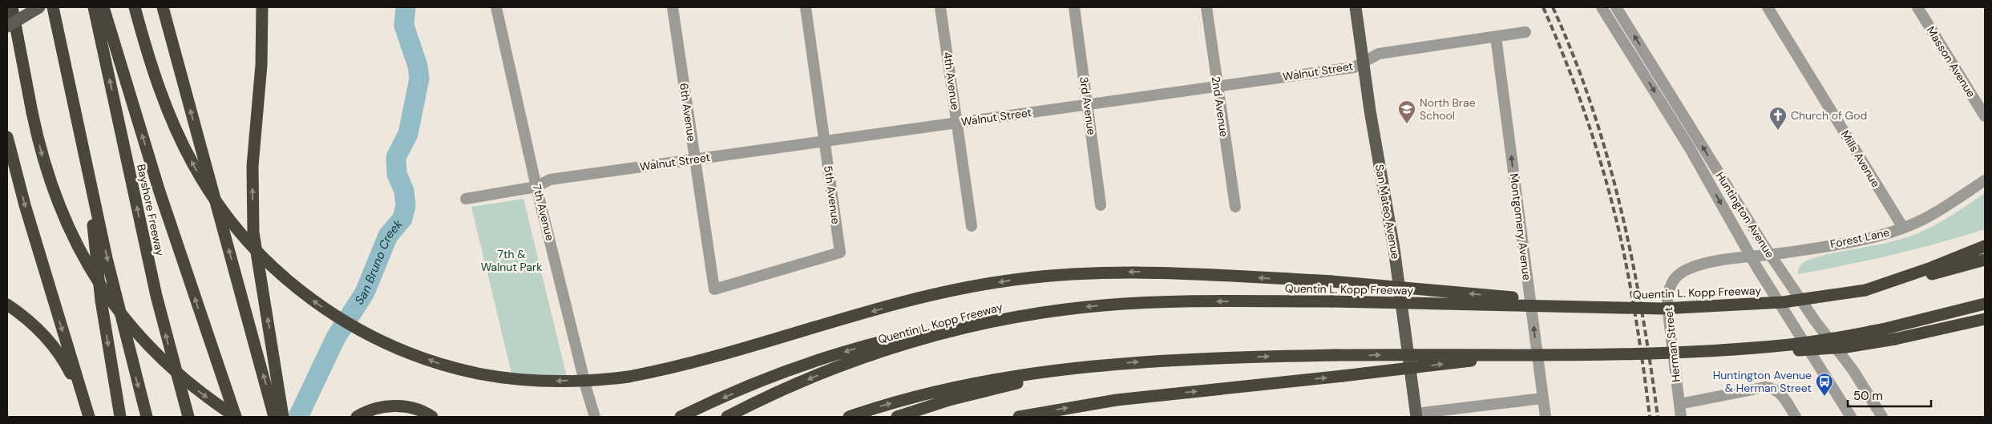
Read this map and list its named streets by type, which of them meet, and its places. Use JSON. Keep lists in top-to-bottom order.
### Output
{
  "streets": {
    "highway": ["Bayshore Freeway", "Quentin L. Kopp Freeway"],
    "main road": ["San Mateo Avenue"],
    "street": [
      "Masson Avenue",
      "Walnut Street",
      "4th Avenue",
      "3rd Avenue",
      "2nd Avenue",
      "6th Avenue",
      "Mills Avenue",
      "5th Avenue",
      "7th Avenue",
      "Huntington Avenue",
      "Montgomery Avenue",
      "Forest Lane",
      "Herman Street"
    ]
  },
  "crossings": [
    ["Walnut Street", "4th Avenue"],
    ["Walnut Street", "3rd Avenue"],
    ["Walnut Street", "2nd Avenue"],
    ["Walnut Street", "6th Avenue"],
    ["Walnut Street", "5th Avenue"],
    ["Walnut Street", "San Mateo Avenue"],
    ["Walnut Street", "7th Avenue"],
    ["Walnut Street", "Montgomery Avenue"],
    ["6th Avenue", "5th Avenue"],
    ["Mills Avenue", "Forest Lane"],
    ["Huntington Avenue", "Forest Lane"],
    ["Huntington Avenue", "Herman Street"],
    ["Forest Lane", "Herman Street"]
  ],
  "one_way": ["Montgomery Avenue"],
  "water": ["San Bruno Creek"],
  "parks": ["7th & Walnut Park"],
  "places": {
    "school or university": ["North Brae School"],
    "church": ["Church of God"],
    "bus stop": ["Huntington Avenue & Herman Street"]
  },
  "scale_bar": "50 m"
}
